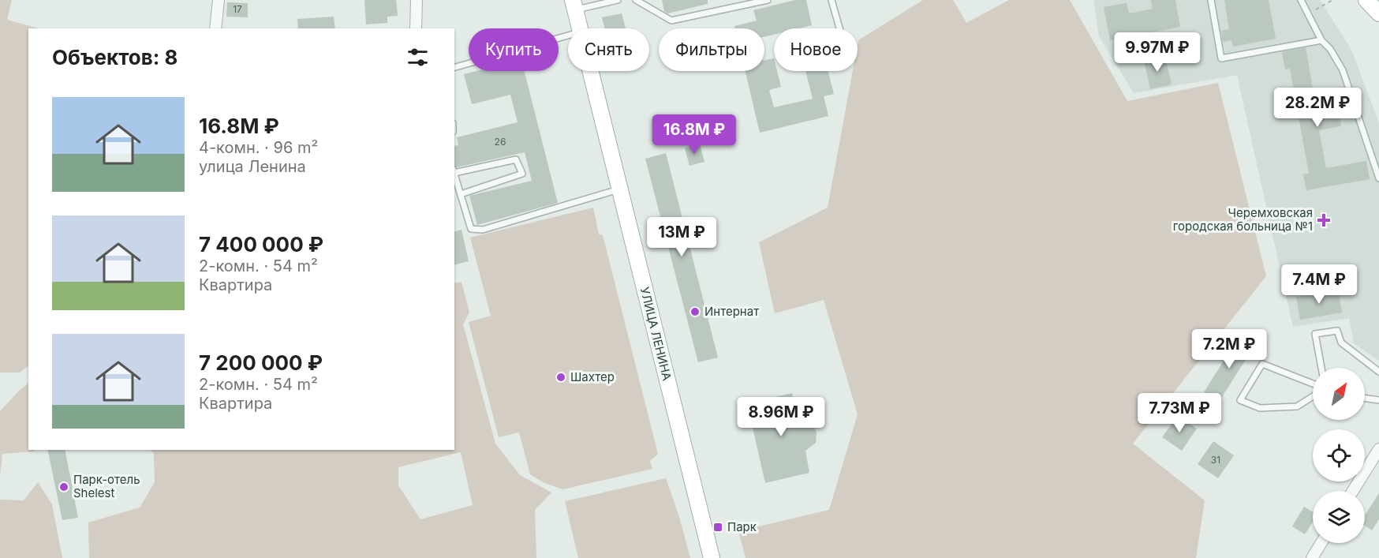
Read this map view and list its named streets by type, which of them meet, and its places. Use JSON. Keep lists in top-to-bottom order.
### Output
{
  "streets": {
    "main road": ["УЛИЦА ЛЕНИНА"]
  },
  "places": {
    "health": ["Черемховская городская больница №1"],
    "other": ["Интернат", "Шахтер", "Парк-отель Shelest"],
    "transit": ["Парк"]
  },
  "house_numbers": ["17", "26", "31"],
  "north": "top right",
  "page": {
    "chip": [
      "Купить",
      "Снять",
      "Фильтры",
      "Новое"
    ],
    "heading": "Объектов: 8",
    "price": [
      "9.97M ₽",
      "28.2M ₽",
      "16.8M ₽",
      "13M ₽",
      "7.4M ₽",
      "7.2M ₽",
      "7.73M ₽",
      "8.96M ₽"
    ],
    "list": [
      {
        "name": "16.8M ₽",
        "note": "4-комн. · 96 m² · улица Ленина"
      },
      {
        "name": "7 400 000 ₽",
        "note": "2-комн. · 54 m² · Квартира"
      },
      {
        "name": "7 200 000 ₽",
        "note": "2-комн. · 54 m² · Квартира"
      }
    ]
  }
}
